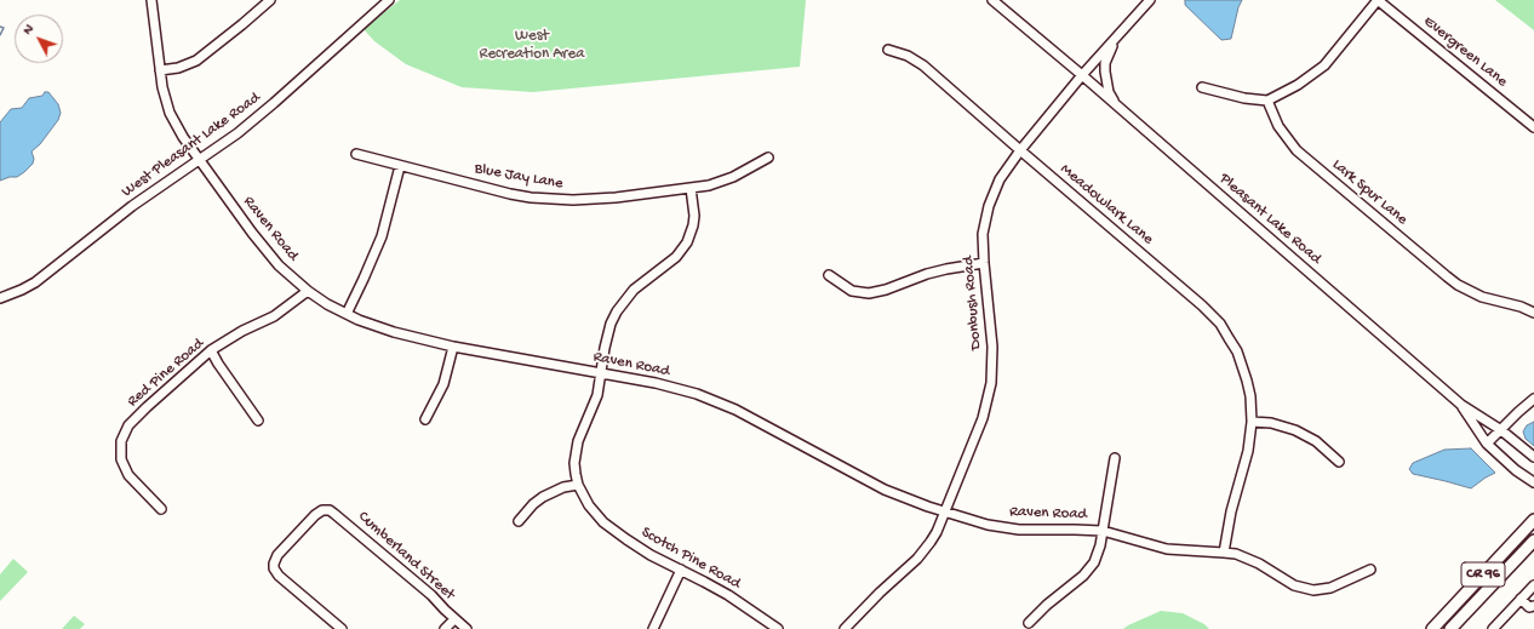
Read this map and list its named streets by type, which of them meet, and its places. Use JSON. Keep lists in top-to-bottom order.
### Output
{
  "streets": {
    "main road": ["CR 96"],
    "street": [
      "Evergreen Lane",
      "West Pleasant Lake Road",
      "Blue Jay Lane",
      "Lark Spur Lane",
      "Meadowlark Lane",
      "Pleasant Lake Road",
      "Raven Road",
      "Donbush Road",
      "Red Pine Road",
      "Cumberland Street",
      "Scotch Pine Road"
    ]
  },
  "crossings": [
    ["West Pleasant Lake Road", "Raven Road"],
    ["Meadowlark Lane", "Raven Road"],
    ["Meadowlark Lane", "Donbush Road"],
    ["Pleasant Lake Road", "Donbush Road"],
    ["Raven Road", "Donbush Road"],
    ["Raven Road", "Red Pine Road"],
    ["Raven Road", "Scotch Pine Road"]
  ],
  "parks": ["West Recreation Area"],
  "north": "top left"
}
